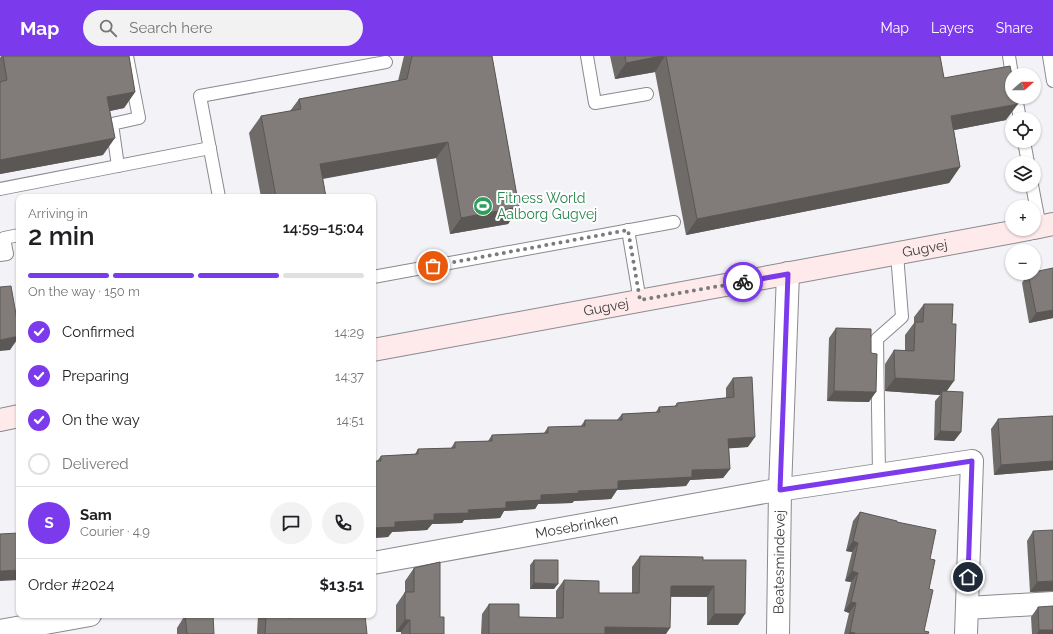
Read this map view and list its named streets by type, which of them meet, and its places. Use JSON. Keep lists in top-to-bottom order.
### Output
{
  "streets": {
    "street": ["Gugvej", "Mosebrinken", "Beatesmindevej"]
  },
  "crossings": [
    ["Gugvej", "Beatesmindevej"],
    ["Mosebrinken", "Beatesmindevej"]
  ],
  "places": {
    "sports": ["Fitness World Aalborg Gugvej"]
  },
  "north": "right",
  "page": {
    "header": "Map",
    "search": "Search here",
    "nav": ["Map", "Layers", "Share"],
    "map_buttons": ["+", "−"],
    "heading": ["2 min", "Arriving in", "14:59–15:04"],
    "panel": [
      "Sam",
      "Courier · 4.9",
      "Order #2024",
      "$13.51"
    ],
    "bar": "On the way · 150 m",
    "list": [
      ["Confirmed", "14:29"],
      ["Preparing", "14:37"],
      ["On the way", "14:51"],
      "Delivered"
    ],
    "round": "S"
  }
}
